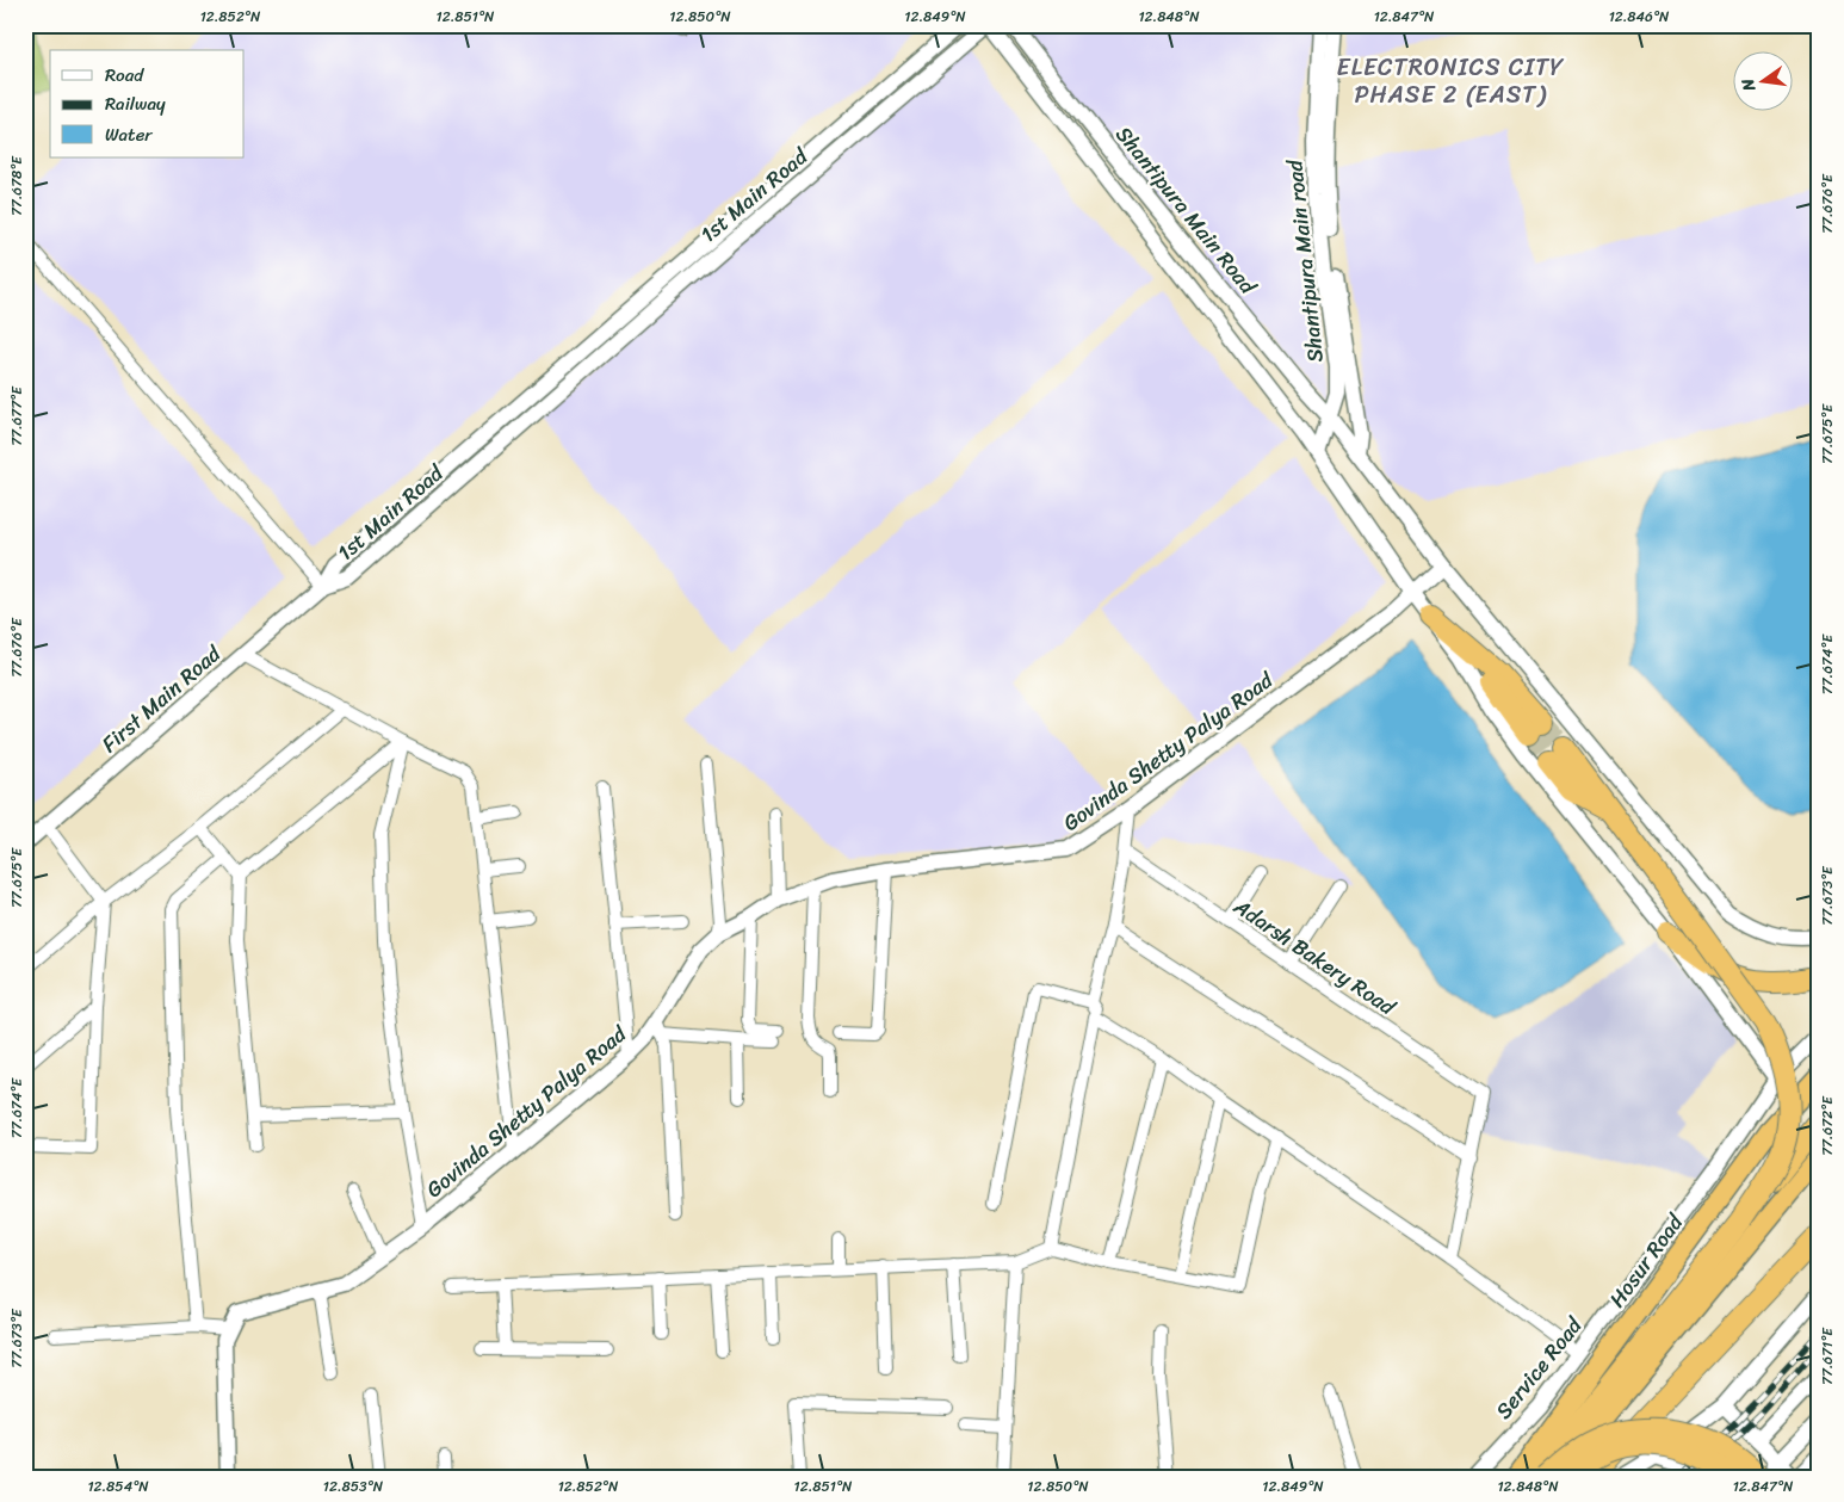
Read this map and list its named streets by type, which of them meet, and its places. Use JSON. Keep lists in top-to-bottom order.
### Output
{
  "streets": {
    "highway": ["Hosur Road"],
    "street": [
      "1st Main Road",
      "Shantipura Main Road",
      "Shantipura Main road",
      "First Main Road",
      "Govinda Shetty Palya Road",
      "Adarsh Bakery Road",
      "Service Road"
    ]
  },
  "crossings": [
    ["1st Main Road", "First Main Road"],
    ["Shantipura Main Road", "Shantipura Main road"],
    ["Shantipura Main Road", "Govinda Shetty Palya Road"]
  ],
  "districts": ["ELECTRONICS CITY PHASE 2 (EAST)"],
  "legend": ["Road", "Railway", "Water"],
  "north": "left",
  "coordinates": [
    "12.852°N",
    "12.851°N",
    "12.850°N",
    "12.849°N",
    "12.848°N",
    "12.847°N",
    "12.846°N",
    "77.678°E",
    "77.676°E",
    "77.677°E",
    "77.675°E",
    "77.674°E",
    "77.673°E",
    "77.672°E",
    "77.671°E",
    "12.854°N",
    "12.853°N"
  ]
}
